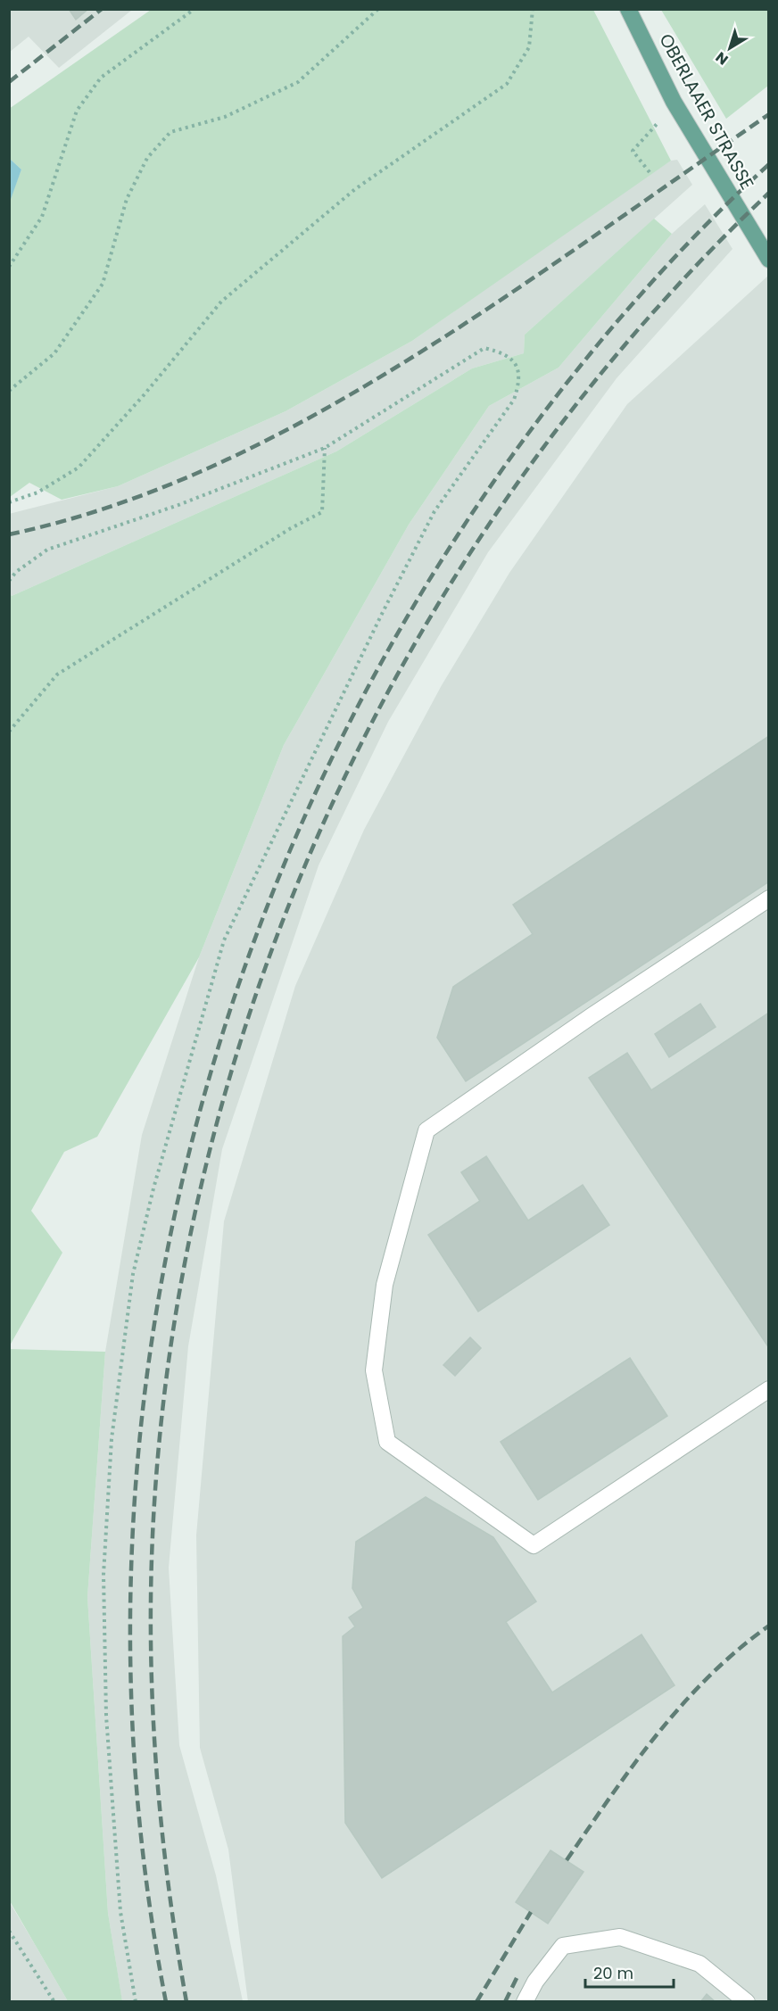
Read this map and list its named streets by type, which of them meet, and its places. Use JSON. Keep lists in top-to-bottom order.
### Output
{
  "streets": {
    "main road": ["OBERLAAER STRASSE"]
  },
  "scale_bar": "20 m",
  "north": "bottom left"
}
